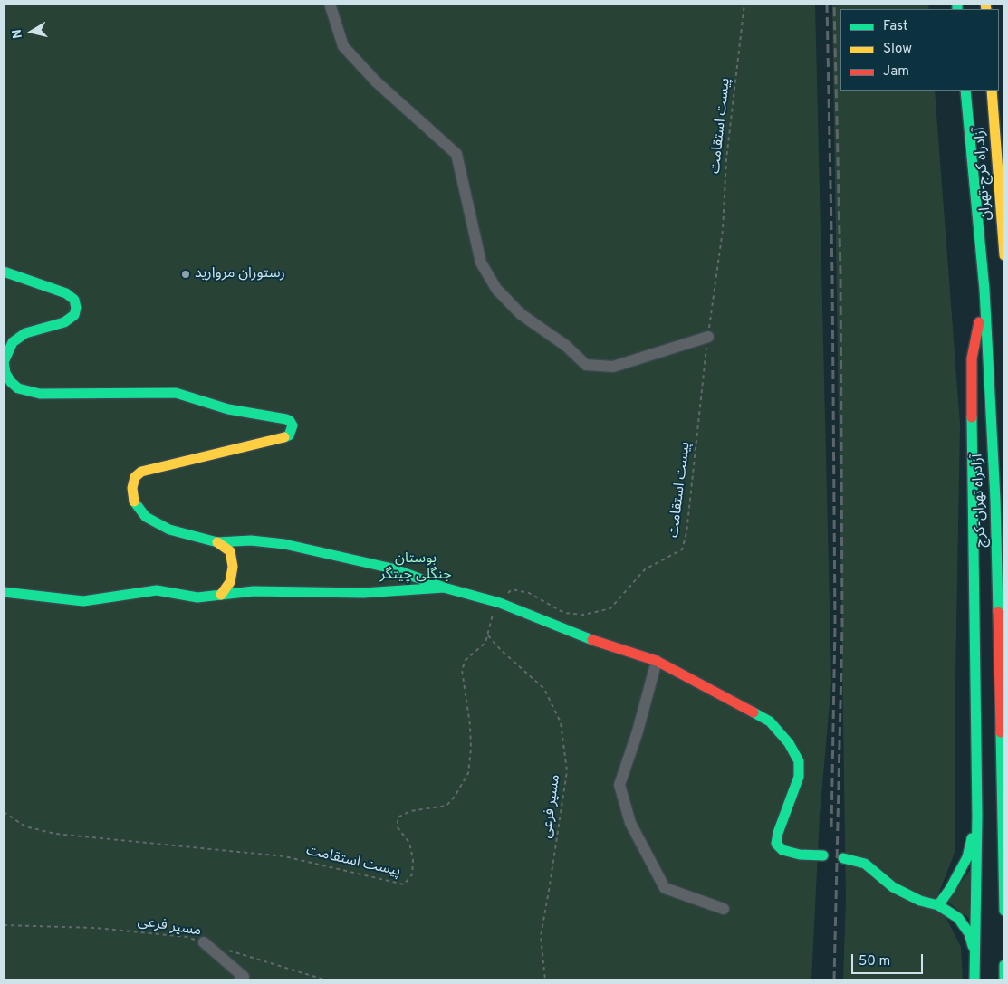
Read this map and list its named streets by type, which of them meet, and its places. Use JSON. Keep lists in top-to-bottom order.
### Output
{
  "streets": {
    "main road": ["آزادراه کرج-تهران", "آزادراه تهران-کرج"],
    "path": ["پیست استقامت", "مسیر فرعی"]
  },
  "crossings": [
    ["پیست استقامت", "مسیر فرعی"]
  ],
  "parks": ["بوستان جنگلی چیتگر"],
  "places": ["رستوران مروارید"],
  "legend": ["Fast", "Slow", "Jam"],
  "scale_bar": "50 m",
  "north": "left"
}
